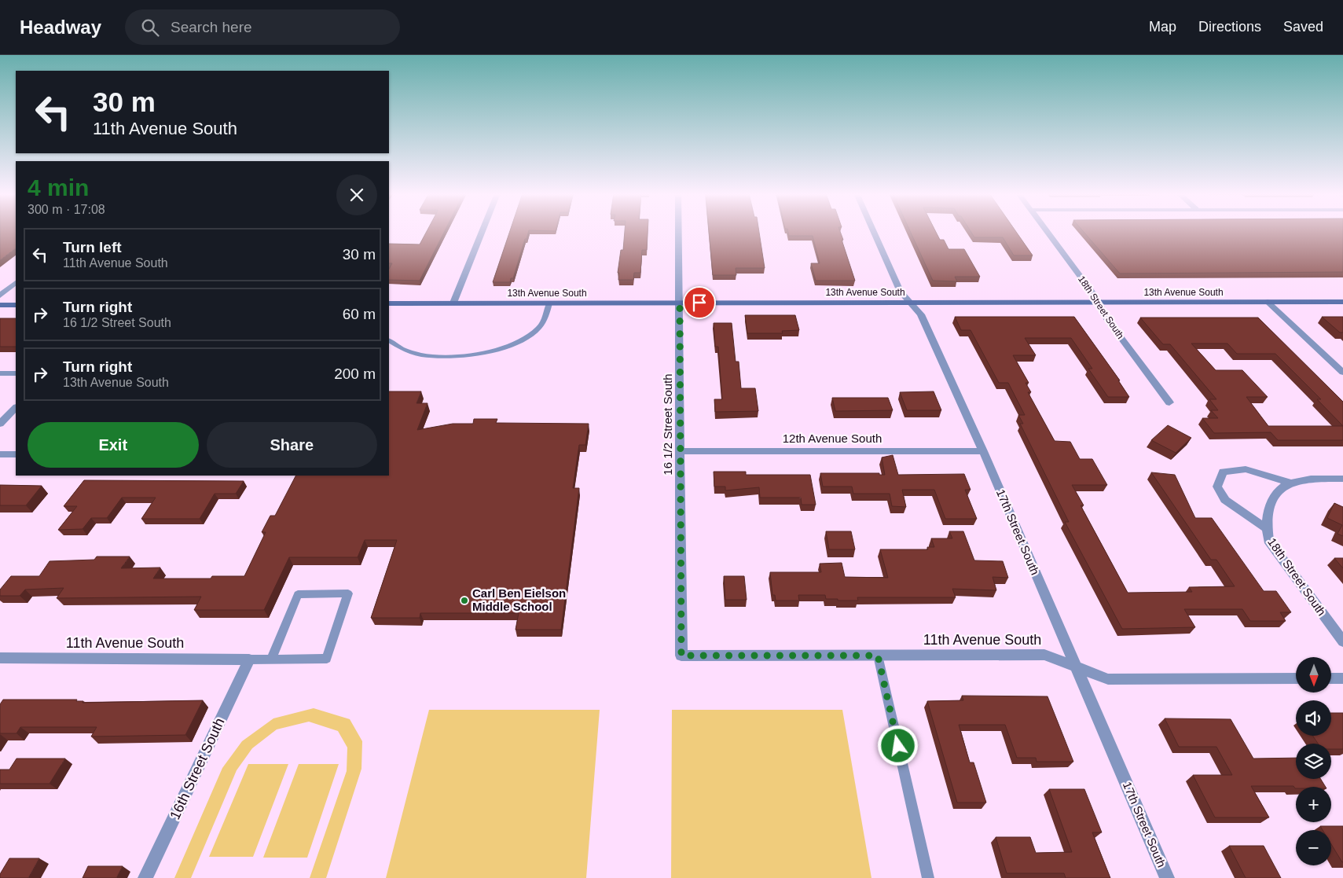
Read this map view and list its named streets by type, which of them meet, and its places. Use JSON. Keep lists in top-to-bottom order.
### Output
{
  "streets": {
    "main road": ["13th Avenue South"],
    "street": [
      "18th Street South",
      "16 1/2 Street South",
      "12th Avenue South",
      "17th Street South",
      "11th Avenue South",
      "16th Street South"
    ]
  },
  "crossings": [
    ["13th Avenue South", "18th Street South"],
    ["13th Avenue South", "16 1/2 Street South"],
    ["13th Avenue South", "17th Street South"],
    ["16 1/2 Street South", "12th Avenue South"],
    ["16 1/2 Street South", "11th Avenue South"],
    ["12th Avenue South", "17th Street South"],
    ["17th Street South", "11th Avenue South"],
    ["11th Avenue South", "16th Street South"]
  ],
  "places": ["Carl Ben Eielson Middle School"],
  "north": "bottom",
  "page": {
    "header": "Headway",
    "search": "Search here",
    "nav": ["Map", "Directions", "Saved"],
    "turn": ["30 m", "11th Avenue South"],
    "heading": ["4 min", "300 m · 17:08"],
    "list": [
      {
        "name": "Turn left",
        "note": "11th Avenue South",
        "value": "30 m"
      },
      {
        "name": "Turn right",
        "note": "16 1/2 Street South",
        "value": "60 m"
      },
      {
        "name": "Turn right",
        "note": "13th Avenue South",
        "value": "200 m"
      }
    ],
    "buttons": ["Exit", "Share"],
    "map_buttons": ["+", "−"]
  }
}
